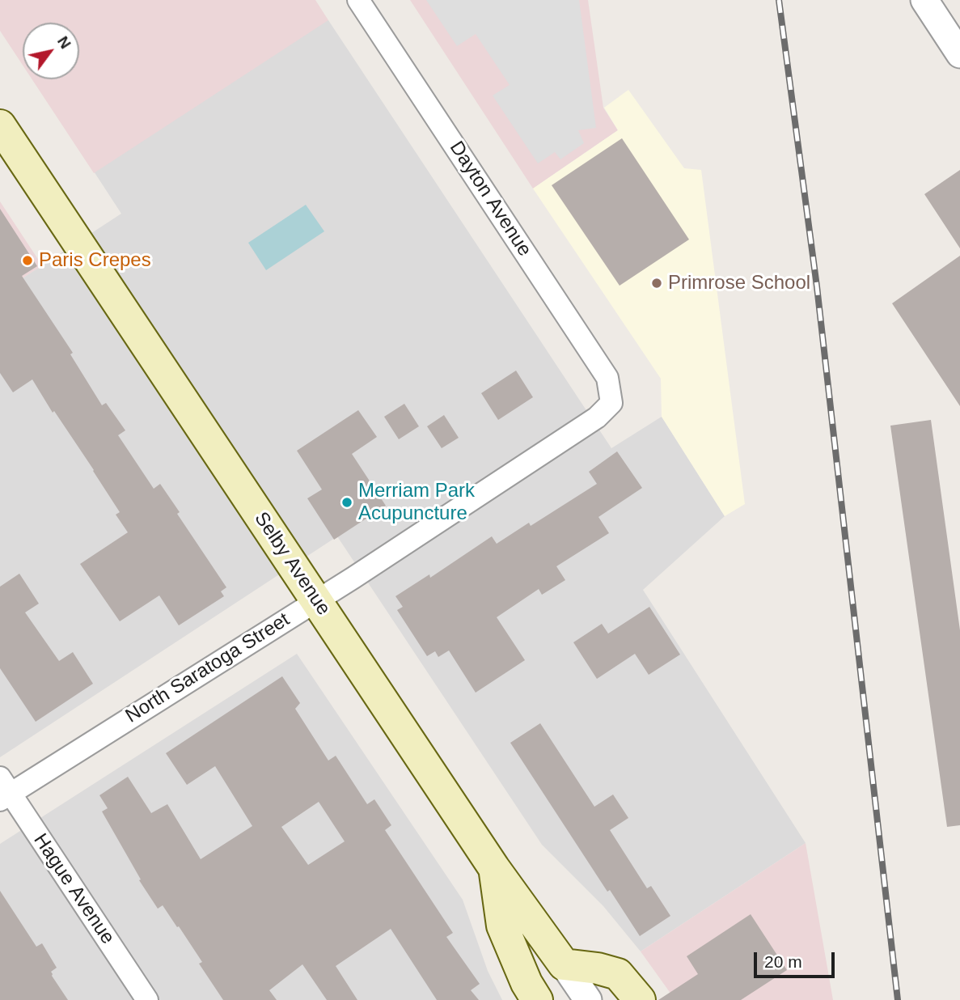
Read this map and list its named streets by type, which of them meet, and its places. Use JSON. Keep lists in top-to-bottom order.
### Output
{
  "streets": {
    "main road": ["Selby Avenue"],
    "street": ["Dayton Avenue", "North Saratoga Street", "Hague Avenue"]
  },
  "crossings": [
    ["Dayton Avenue", "North Saratoga Street"],
    ["Selby Avenue", "North Saratoga Street"],
    ["North Saratoga Street", "Hague Avenue"]
  ],
  "places": ["Paris Crepes", "Primrose School", "Merriam Park Acupuncture"],
  "scale_bar": "20 m",
  "north": "top right"
}
